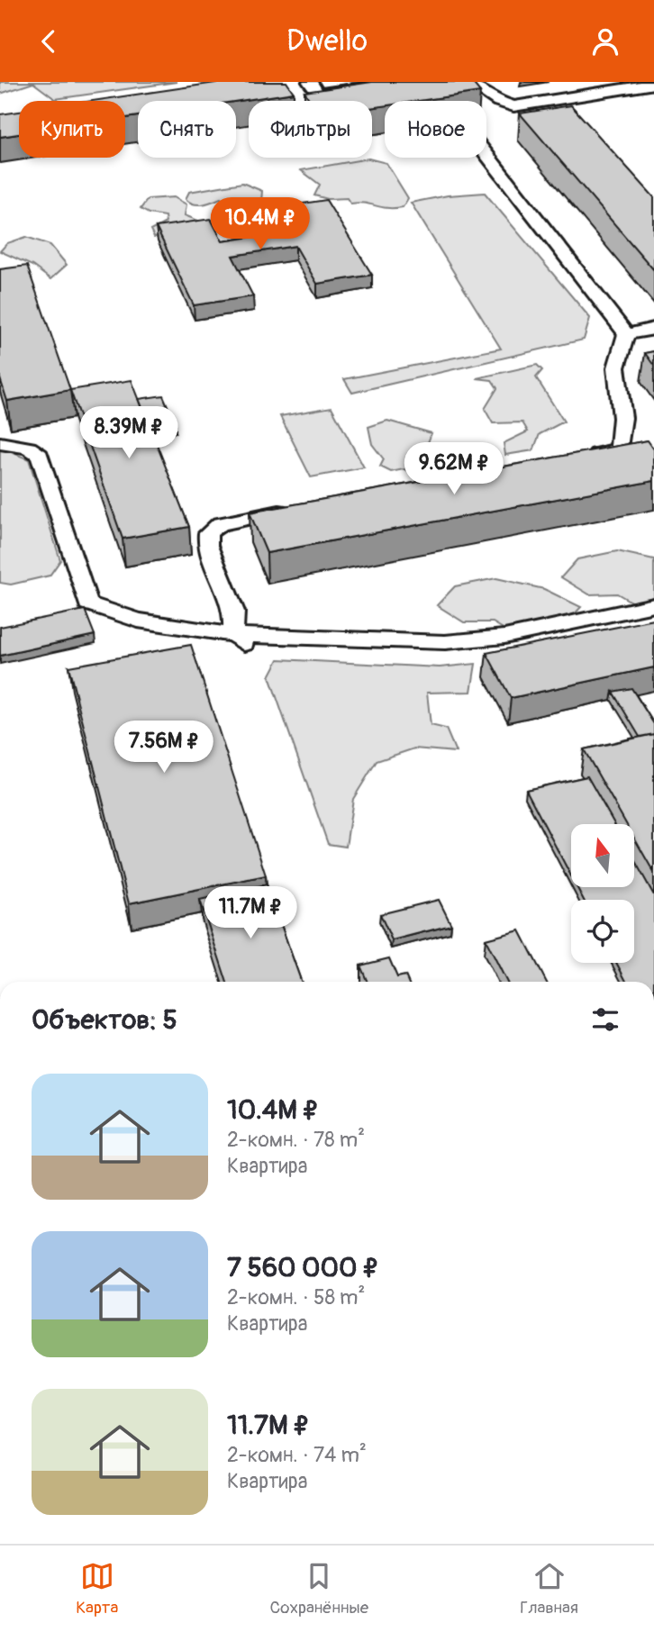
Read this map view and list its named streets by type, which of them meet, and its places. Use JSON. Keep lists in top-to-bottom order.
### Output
{
  "north": "top",
  "page": {
    "header": "Dwello",
    "chip": [
      "Купить",
      "Снять",
      "Фильтры",
      "Новое"
    ],
    "price": [
      "10.4M ₽",
      "8.39M ₽",
      "9.62M ₽",
      "7.56M ₽",
      "11.7M ₽"
    ],
    "heading": "Объектов: 5",
    "list": [
      {
        "name": "10.4M ₽",
        "note": "2-комн. · 78 m² · Квартира"
      },
      {
        "name": "7 560 000 ₽",
        "note": "2-комн. · 58 m² · Квартира"
      },
      {
        "name": "11.7M ₽",
        "note": "2-комн. · 74 m² · Квартира"
      }
    ],
    "tabs": ["Карта", "Сохранённые", "Главная"]
  }
}
